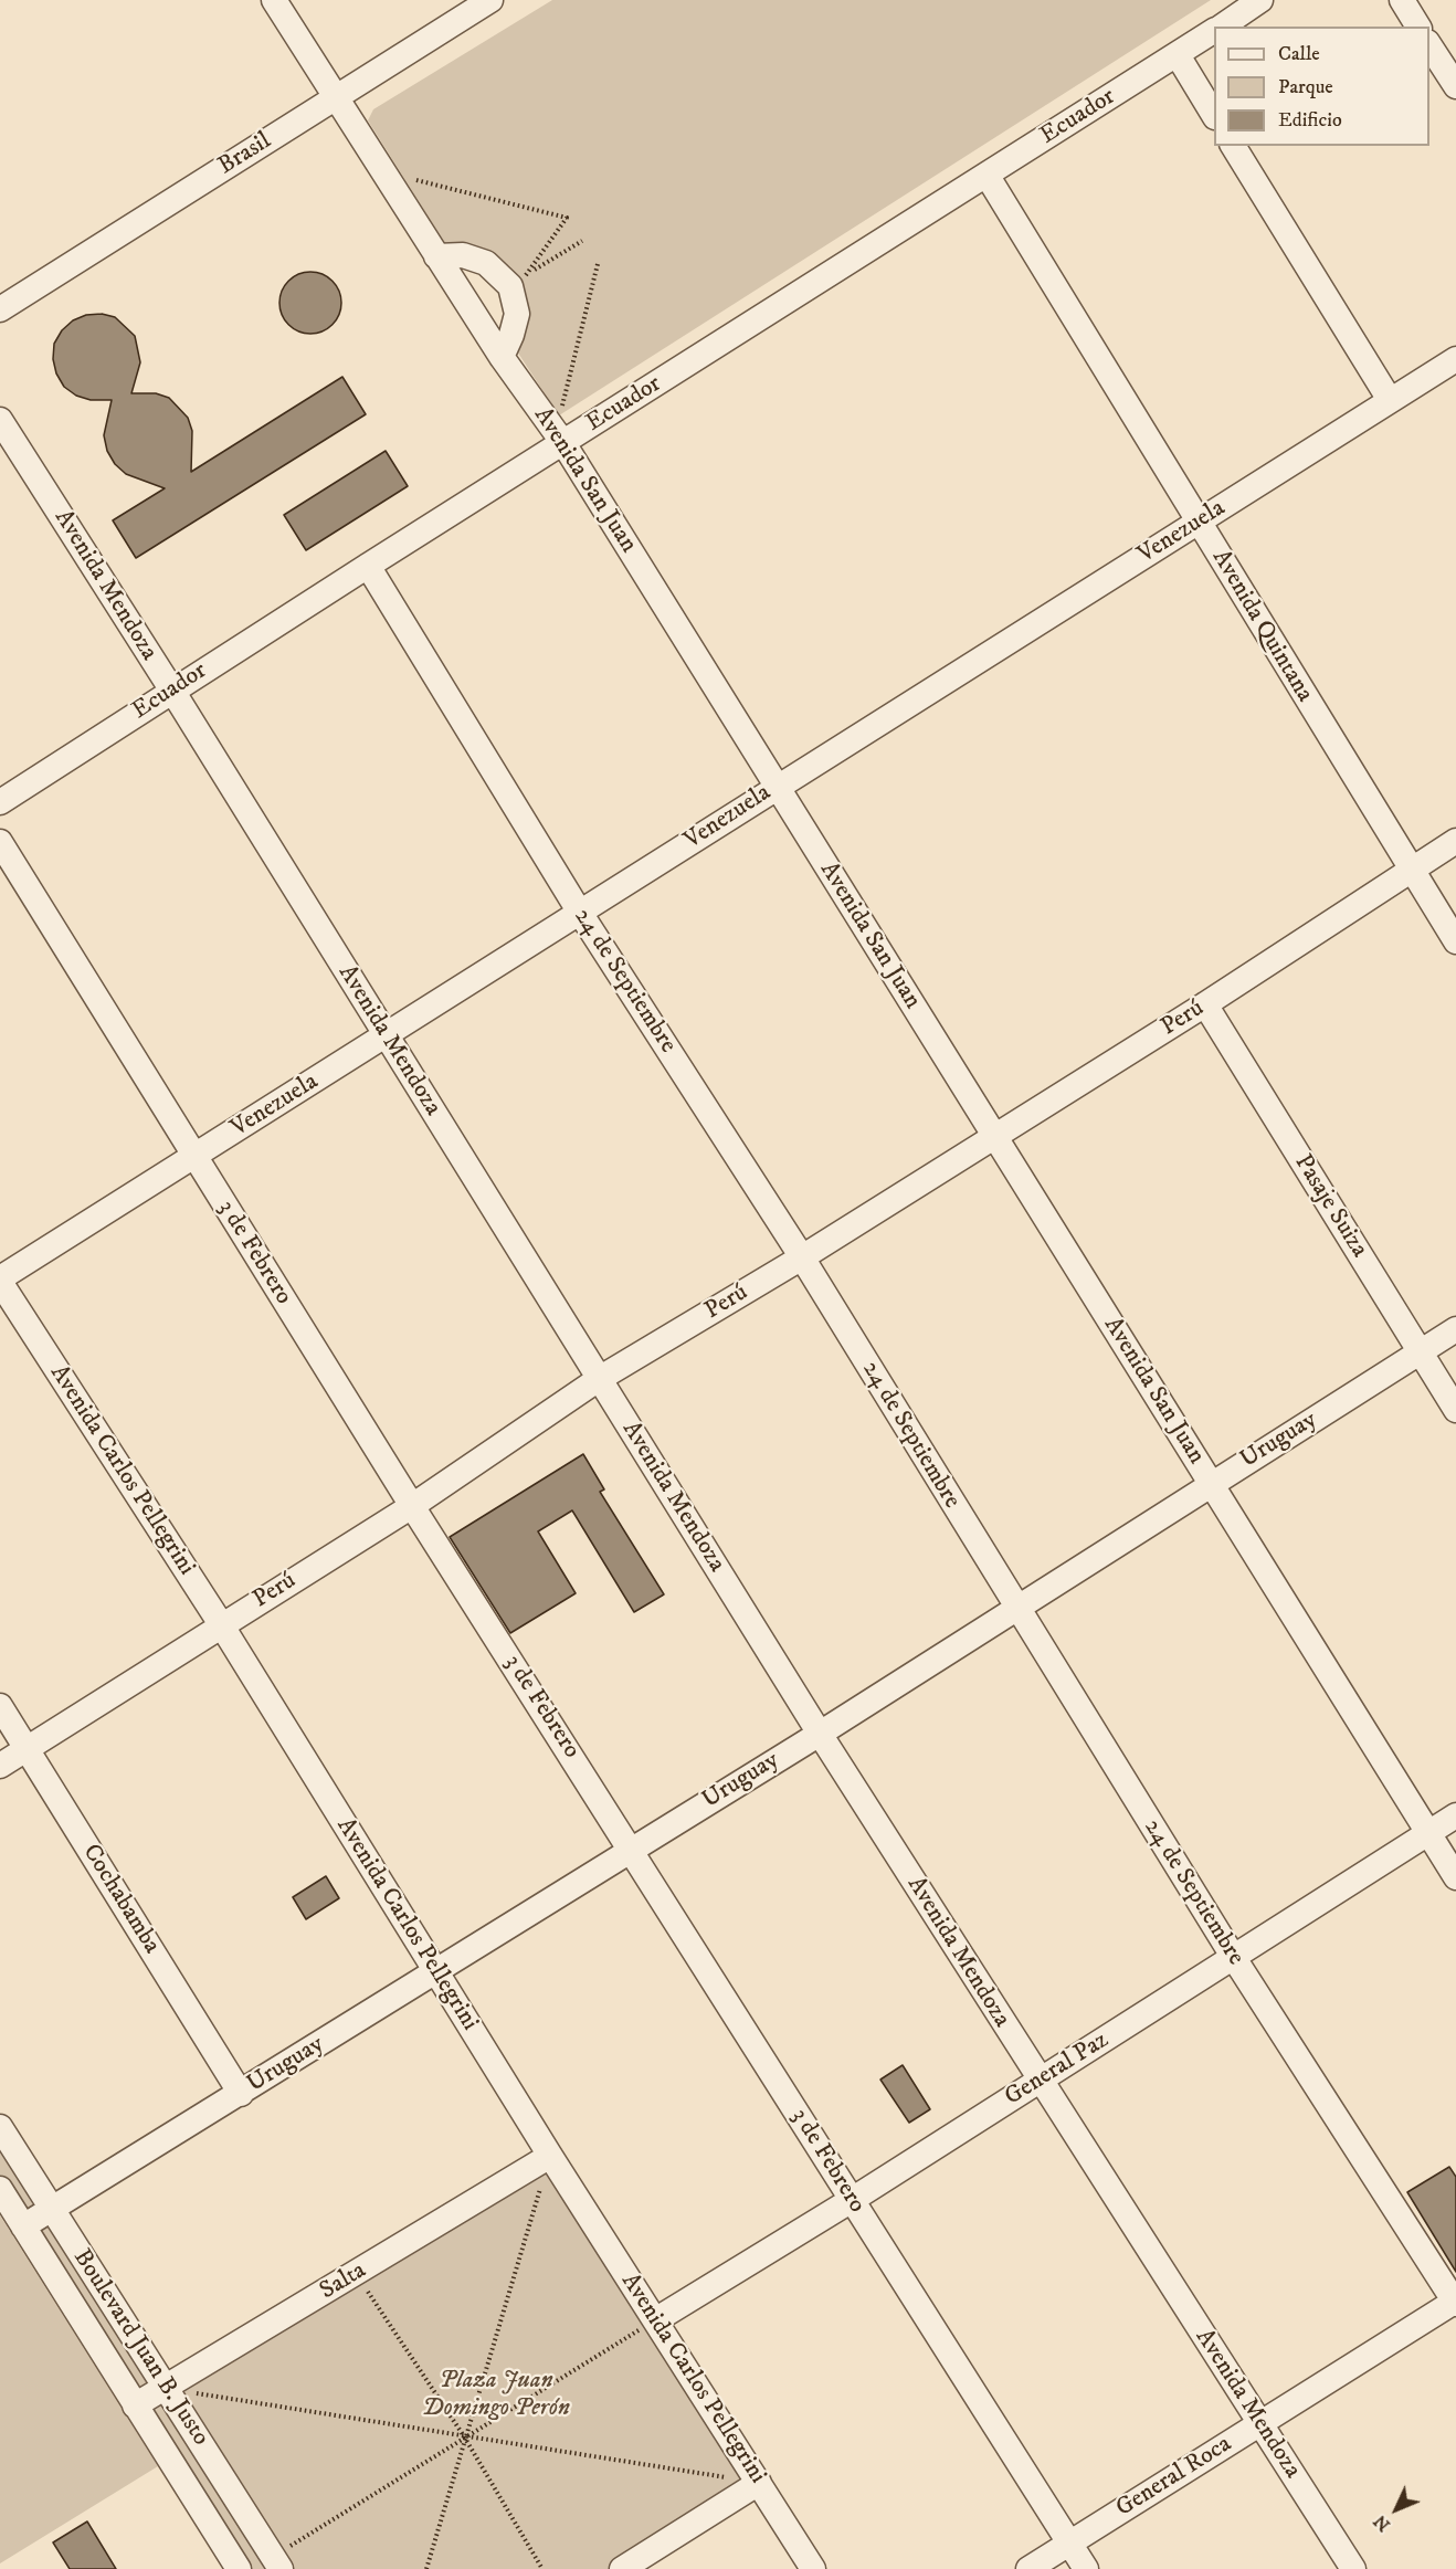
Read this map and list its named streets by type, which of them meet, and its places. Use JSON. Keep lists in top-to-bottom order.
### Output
{
  "streets": {
    "street": [
      "Ecuador",
      "Brasil",
      "Avenida San Juan",
      "Venezuela",
      "Avenida Mendoza",
      "Avenida Quintana",
      "24 de Septiembre",
      "Perú",
      "Pasaje Suiza",
      "3 de Febrero",
      "Uruguay",
      "Avenida Carlos Pellegrini",
      "Cochabamba",
      "General Paz",
      "Salta",
      "Boulevard Juan B. Justo",
      "General Roca"
    ]
  },
  "crossings": [
    ["Ecuador", "Avenida San Juan"],
    ["Ecuador", "Avenida Mendoza"],
    ["Ecuador", "Avenida Quintana"],
    ["Ecuador", "24 de Septiembre"],
    ["Brasil", "Avenida San Juan"],
    ["Avenida San Juan", "Venezuela"],
    ["Avenida San Juan", "Perú"],
    ["Avenida San Juan", "Uruguay"],
    ["Avenida San Juan", "General Paz"],
    ["Venezuela", "Avenida Mendoza"],
    ["Venezuela", "Avenida Quintana"],
    ["Venezuela", "24 de Septiembre"],
    ["Venezuela", "3 de Febrero"],
    ["Venezuela", "Avenida Carlos Pellegrini"],
    ["Avenida Mendoza", "Perú"],
    ["Avenida Mendoza", "Uruguay"],
    ["Avenida Mendoza", "General Paz"],
    ["Avenida Mendoza", "General Roca"],
    ["Avenida Quintana", "Perú"],
    ["24 de Septiembre", "Perú"],
    ["24 de Septiembre", "Uruguay"],
    ["24 de Septiembre", "General Paz"],
    ["24 de Septiembre", "General Roca"],
    ["Perú", "Pasaje Suiza"],
    ["Perú", "3 de Febrero"],
    ["Perú", "Avenida Carlos Pellegrini"],
    ["Perú", "Cochabamba"],
    ["Pasaje Suiza", "Uruguay"],
    ["3 de Febrero", "Uruguay"],
    ["3 de Febrero", "General Paz"],
    ["3 de Febrero", "General Roca"],
    ["Uruguay", "Avenida Carlos Pellegrini"],
    ["Uruguay", "Cochabamba"],
    ["Uruguay", "Boulevard Juan B. Justo"],
    ["Avenida Carlos Pellegrini", "General Paz"],
    ["Avenida Carlos Pellegrini", "Salta"],
    ["Salta", "Boulevard Juan B. Justo"]
  ],
  "parks": ["Plaza Juan Domingo Perón"],
  "legend": ["Calle", "Parque", "Edificio"],
  "north": "bottom left"
}
